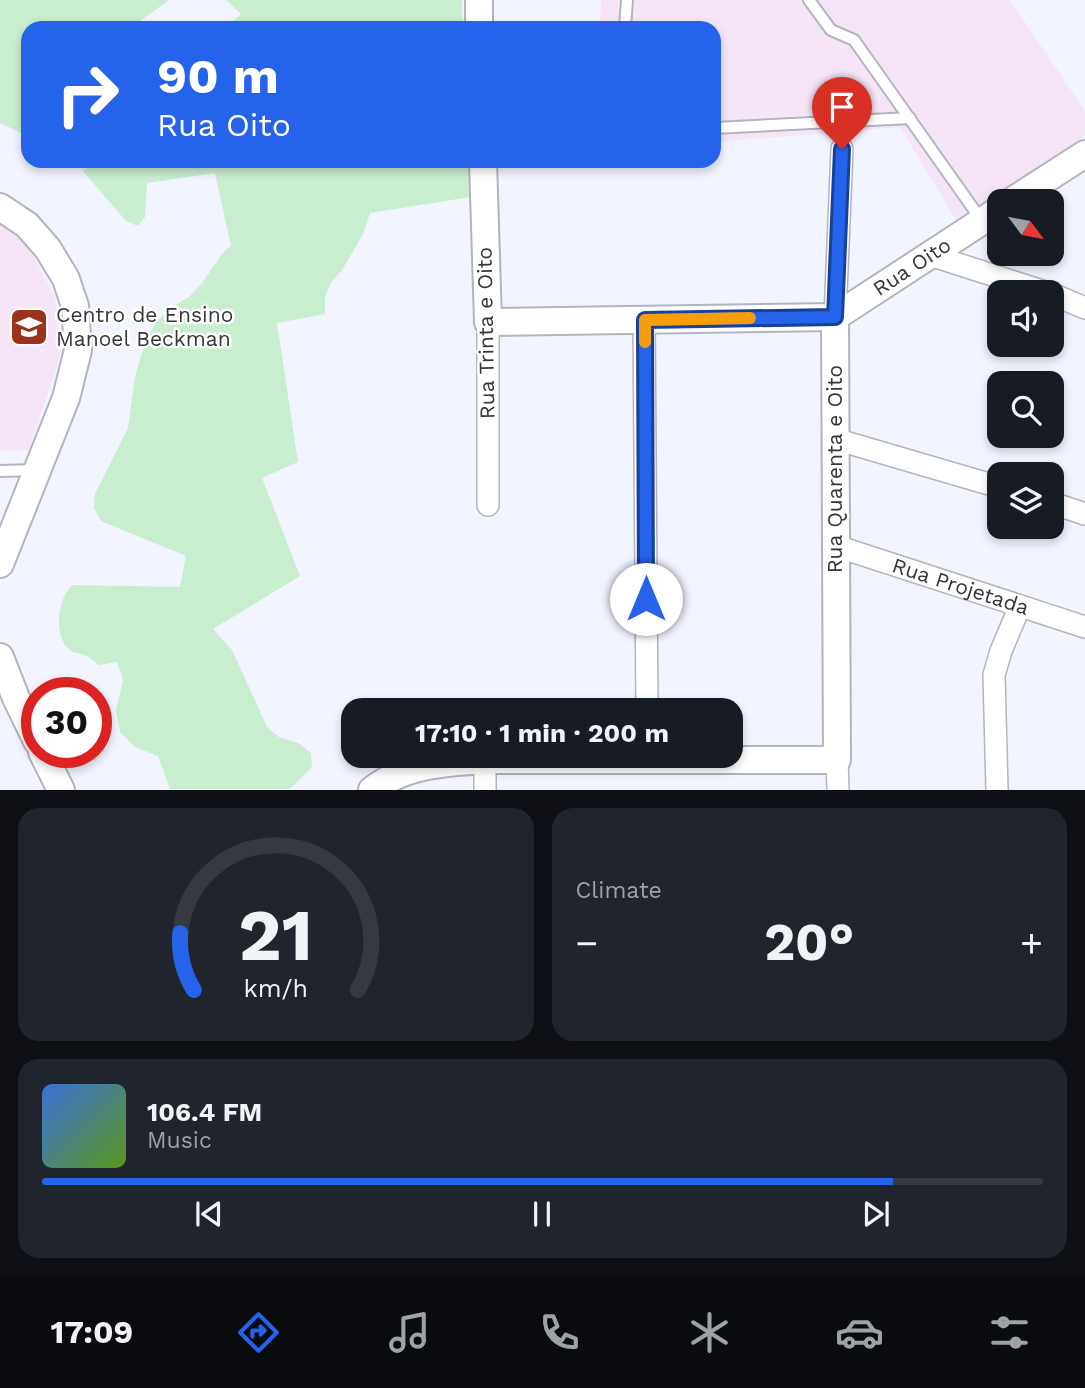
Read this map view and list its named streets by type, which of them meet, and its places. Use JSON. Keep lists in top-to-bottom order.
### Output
{
  "streets": {
    "street": [
      "Rua Oito",
      "Rua Trinta e Oito",
      "Rua Quarenta e Oito",
      "Rua Projetada"
    ]
  },
  "crossings": [
    ["Rua Oito", "Rua Quarenta e Oito"],
    ["Rua Quarenta e Oito", "Rua Projetada"]
  ],
  "places": {
    "school or university": ["Centro de Ensino Manoel Beckman"]
  },
  "north": "bottom right",
  "page": {
    "turn": ["90 m", "Rua Oito"],
    "limit": "30",
    "trip": "17:10 · 1 min · 200 m",
    "tile": "Climate",
    "heat": ["−", "20°", "+"],
    "song": ["106.4 FM", "Music"],
    "tabs": "17:09",
    "gauge": ["21", "km/h"]
  }
}
